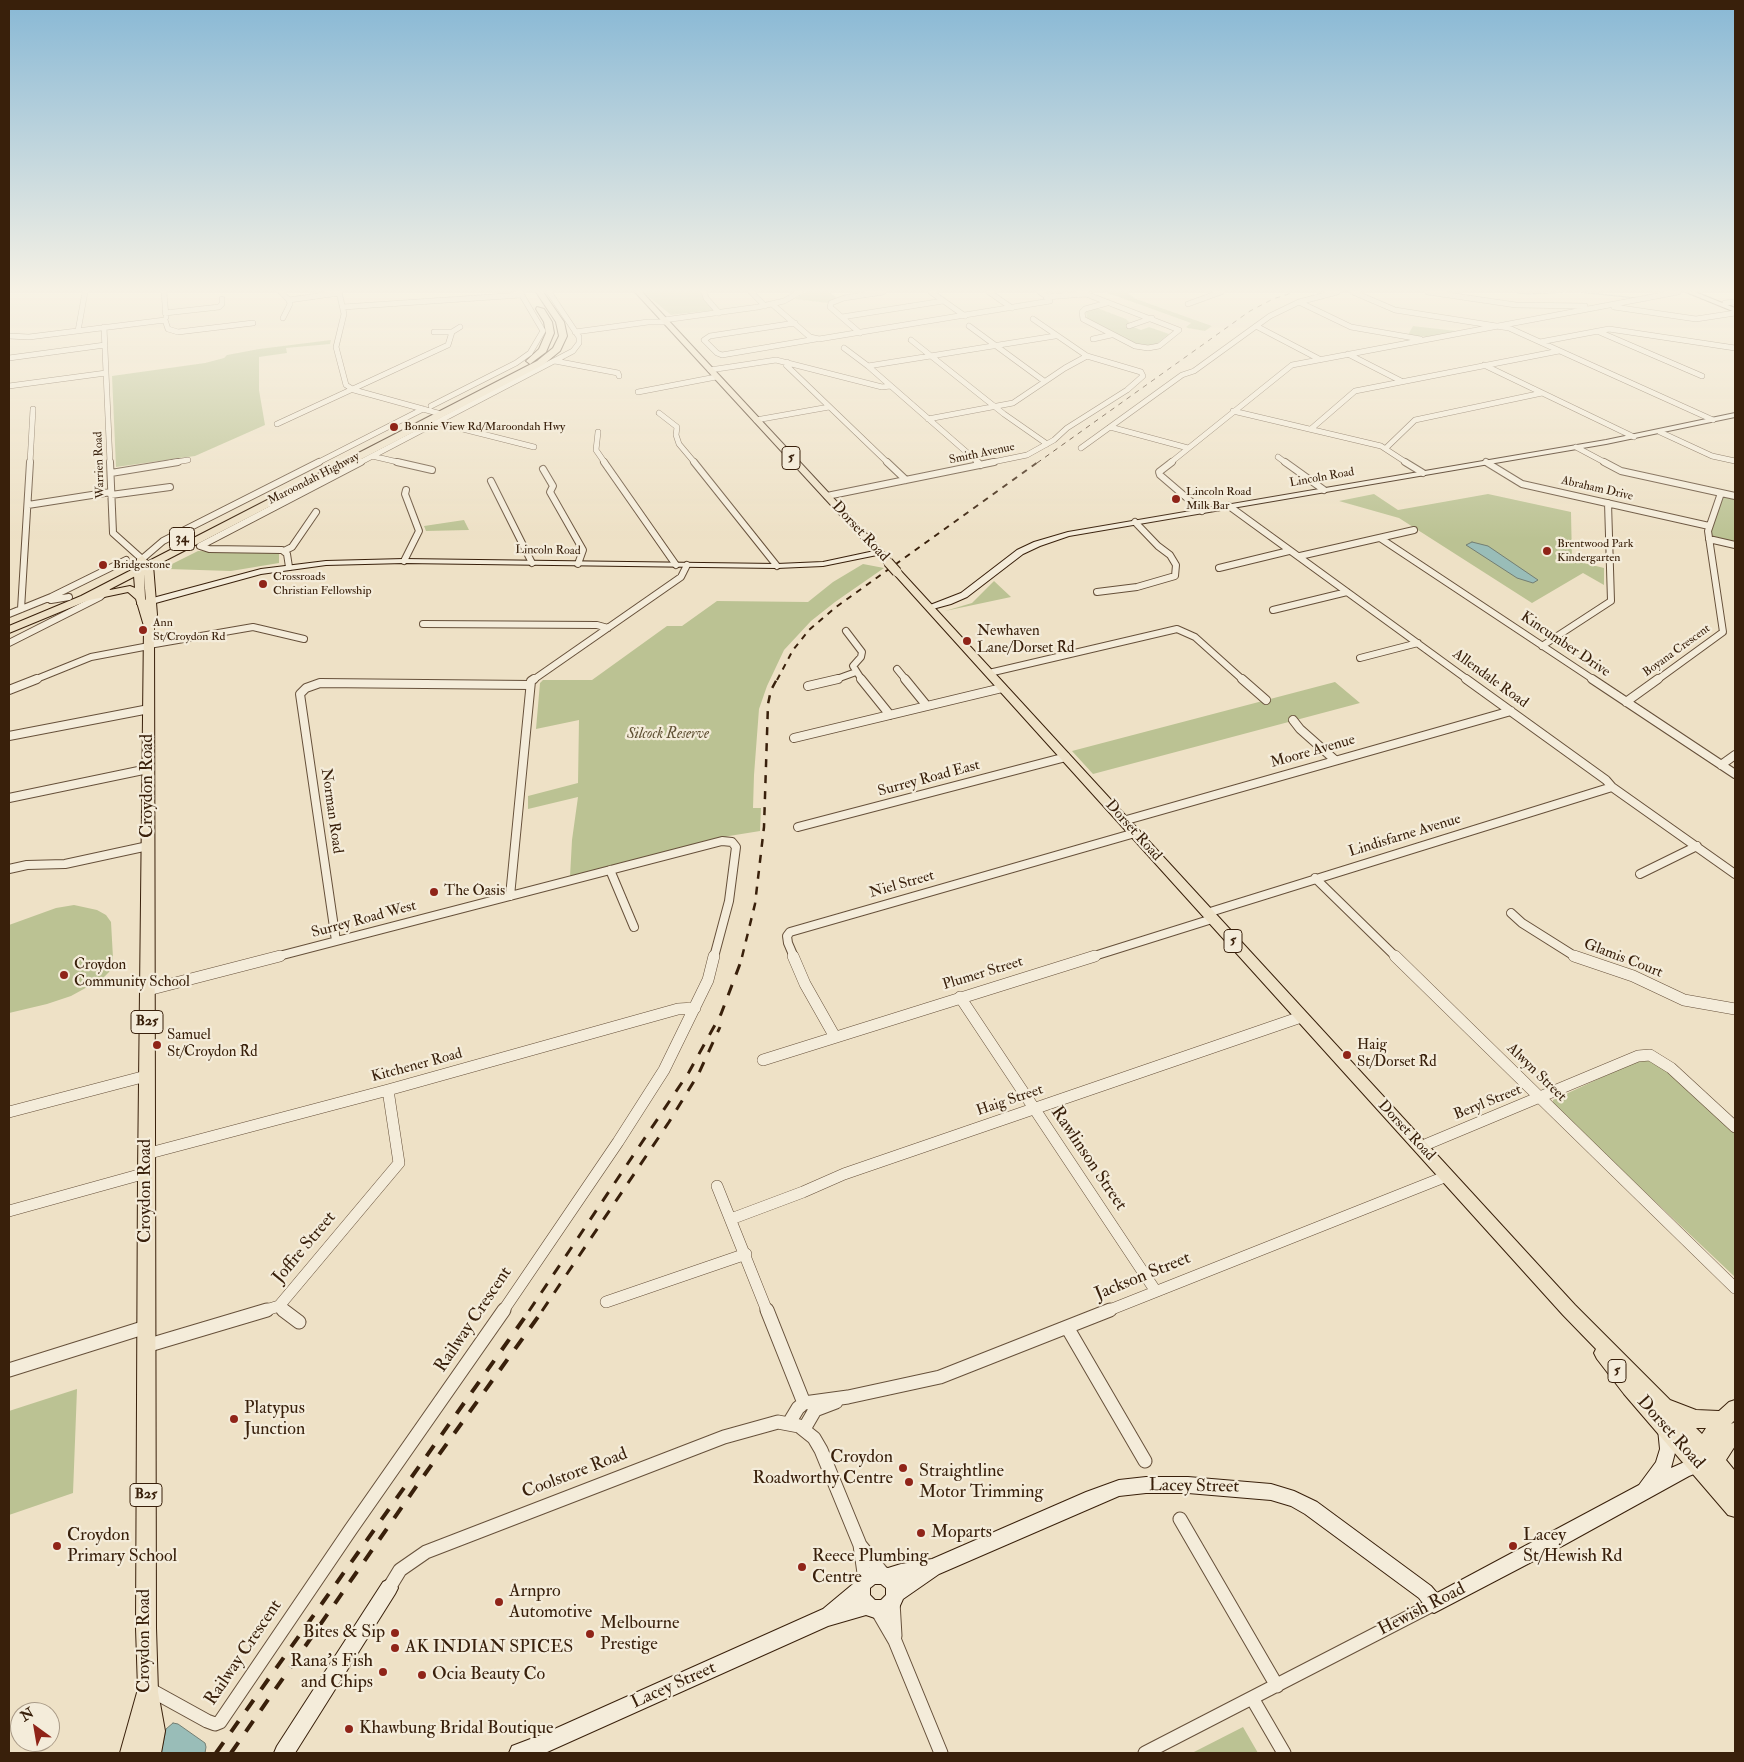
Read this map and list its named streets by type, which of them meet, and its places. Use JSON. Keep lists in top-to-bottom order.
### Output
{
  "streets": {
    "highway": ["Maroondah Highway", "34"],
    "main road": [
      "5",
      "Lincoln Road",
      "Dorset Road",
      "Croydon Road",
      "B25",
      "Lacey Street",
      "Hewish Road"
    ],
    "street": [
      "Smith Avenue",
      "Warrien Road",
      "Abraham Drive",
      "Kincumber Drive",
      "Boyana Crescent",
      "Allendale Road",
      "Moore Avenue",
      "Surrey Road East",
      "Norman Road",
      "Lindisfarne Avenue",
      "Niel Street",
      "Surrey Road West",
      "Glamis Court",
      "Plumer Street",
      "Kitchener Road",
      "Alwyn Street",
      "Haig Street",
      "Beryl Street",
      "Rawlinson Street",
      "Joffre Street",
      "Jackson Street",
      "Railway Crescent",
      "Coolstore Road"
    ]
  },
  "crossings": [
    ["Smith Avenue", "Dorset Road"],
    ["Warrien Road", "Maroondah Highway"],
    ["Warrien Road", "Croydon Road"],
    ["Lincoln Road", "Abraham Drive"],
    ["Lincoln Road", "Dorset Road"],
    ["Lincoln Road", "Allendale Road"],
    ["Lincoln Road", "Croydon Road"],
    ["Maroondah Highway", "Croydon Road"],
    ["Abraham Drive", "Boyana Crescent"],
    ["Dorset Road", "Moore Avenue"],
    ["Dorset Road", "Surrey Road East"],
    ["Dorset Road", "Lindisfarne Avenue"],
    ["Dorset Road", "Niel Street"],
    ["Dorset Road", "Plumer Street"],
    ["Dorset Road", "Haig Street"],
    ["Dorset Road", "Beryl Street"],
    ["Dorset Road", "Jackson Street"],
    ["Dorset Road", "Hewish Road"],
    ["Kincumber Drive", "Boyana Crescent"],
    ["Allendale Road", "Moore Avenue"],
    ["Allendale Road", "Lindisfarne Avenue"],
    ["Croydon Road", "Surrey Road West"],
    ["Croydon Road", "Kitchener Road"],
    ["Croydon Road", "Joffre Street"],
    ["Croydon Road", "Railway Crescent"],
    ["Norman Road", "Surrey Road West"],
    ["Lindisfarne Avenue", "Plumer Street"],
    ["Lindisfarne Avenue", "Alwyn Street"],
    ["Niel Street", "Plumer Street"],
    ["Surrey Road West", "Railway Crescent"],
    ["Plumer Street", "Rawlinson Street"],
    ["Kitchener Road", "Joffre Street"],
    ["Kitchener Road", "Railway Crescent"],
    ["Alwyn Street", "Beryl Street"],
    ["Haig Street", "Rawlinson Street"],
    ["Rawlinson Street", "Jackson Street"],
    ["Lacey Street", "Hewish Road"]
  ],
  "parks": ["Silcock Reserve"],
  "places": [
    "Bonnie View Rd/Maroondah Hwy",
    "Lincoln Road Milk Bar",
    "Brentwood Park Kindergarten",
    "Bridgestone",
    "Crossroads Christian Fellowship",
    "Ann St/Croydon Rd",
    "Newhaven Lane/Dorset Rd",
    "The Oasis",
    "Croydon Community School",
    "Samuel St/Croydon Rd",
    "Haig St/Dorset Rd",
    "Platypus Junction",
    "Croydon Roadworthy Centre",
    "Straightline Motor Trimming",
    "Moparts",
    "Croydon Primary School",
    "Lacey St/Hewish Rd",
    "Reece Plumbing Centre",
    "Arnpro Automotive",
    "Bites & Sip",
    "Melbourne Prestige",
    "AK INDIAN SPICES",
    "Rana's Fish and Chips",
    "Ocia Beauty Co",
    "Khawbung Bridal Boutique"
  ],
  "north": "top left"
}
